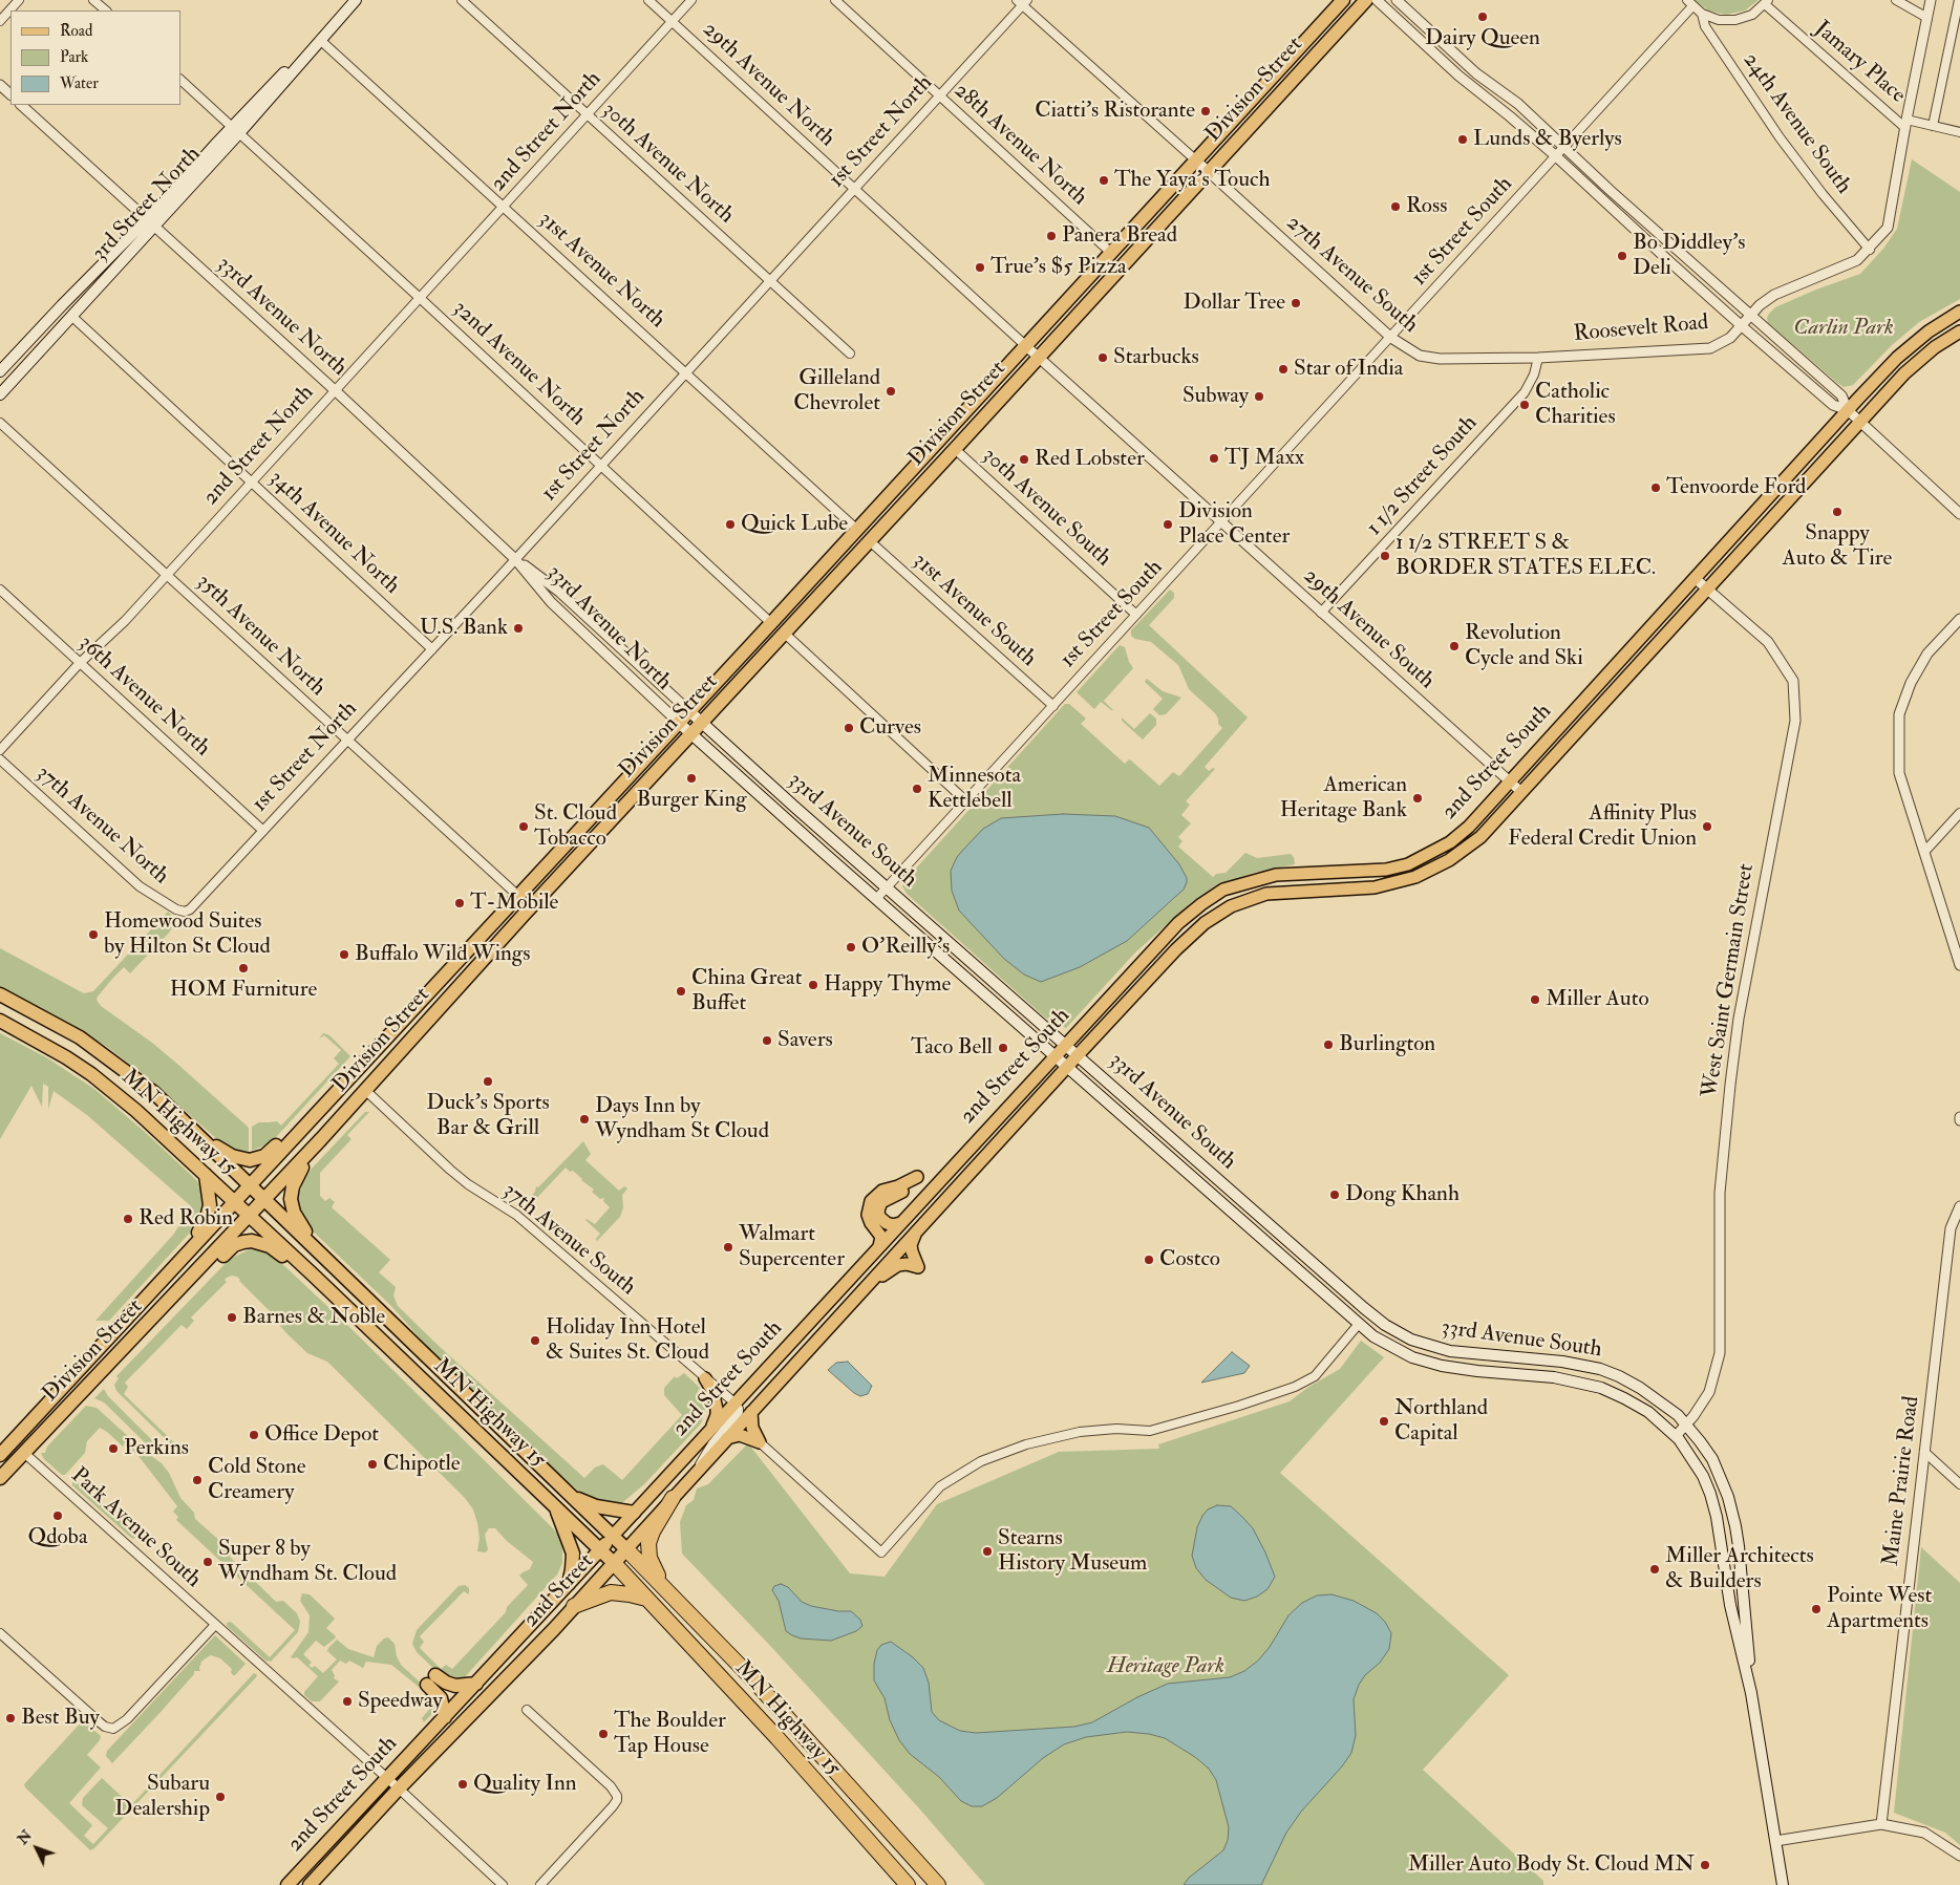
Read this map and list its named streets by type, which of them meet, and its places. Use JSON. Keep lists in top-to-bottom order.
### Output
{
  "streets": {
    "highway": [
      "Division Street",
      "2nd Street South",
      "MN Highway 15",
      "2nd Street"
    ],
    "main road": ["3rd Street North", "33rd Avenue South"],
    "street": [
      "Jamary Place",
      "29th Avenue North",
      "24th Avenue South",
      "2nd Street North",
      "1st Street North",
      "28th Avenue North",
      "30th Avenue North",
      "1st Street South",
      "31st Avenue North",
      "27th Avenue South",
      "33rd Avenue North",
      "Roosevelt Road",
      "32nd Avenue North",
      "1 1/2 Street South",
      "30th Avenue South",
      "34th Avenue North",
      "31st Avenue South",
      "29th Avenue South",
      "35th Avenue North",
      "36th Avenue North",
      "37th Avenue North",
      "West Saint Germain Street",
      "37th Avenue South",
      "Maine Prairie Road",
      "Park Avenue South"
    ]
  },
  "crossings": [
    ["29th Avenue North", "Division Street"],
    ["29th Avenue North", "2nd Street North"],
    ["29th Avenue North", "1st Street North"],
    ["29th Avenue North", "29th Avenue South"],
    ["Division Street", "28th Avenue North"],
    ["Division Street", "31st Avenue North"],
    ["Division Street", "27th Avenue South"],
    ["Division Street", "33rd Avenue North"],
    ["Division Street", "32nd Avenue North"],
    ["Division Street", "30th Avenue South"],
    ["Division Street", "31st Avenue South"],
    ["Division Street", "29th Avenue South"],
    ["Division Street", "35th Avenue North"],
    ["Division Street", "33rd Avenue South"],
    ["Division Street", "MN Highway 15"],
    ["Division Street", "37th Avenue South"],
    ["Division Street", "Park Avenue South"],
    ["2nd Street North", "30th Avenue North"],
    ["2nd Street North", "31st Avenue North"],
    ["2nd Street North", "33rd Avenue North"],
    ["2nd Street North", "32nd Avenue North"],
    ["2nd Street North", "34th Avenue North"],
    ["2nd Street North", "35th Avenue North"],
    ["2nd Street North", "36th Avenue North"],
    ["1st Street North", "28th Avenue North"],
    ["1st Street North", "30th Avenue North"],
    ["1st Street North", "31st Avenue North"],
    ["1st Street North", "33rd Avenue North"],
    ["1st Street North", "32nd Avenue North"],
    ["1st Street North", "34th Avenue North"],
    ["1st Street North", "35th Avenue North"],
    ["1st Street North", "36th Avenue North"],
    ["1st Street North", "37th Avenue North"],
    ["3rd Street North", "31st Avenue North"],
    ["3rd Street North", "33rd Avenue North"],
    ["3rd Street North", "32nd Avenue North"],
    ["3rd Street North", "34th Avenue North"],
    ["1st Street South", "27th Avenue South"],
    ["1st Street South", "30th Avenue South"],
    ["1st Street South", "31st Avenue South"],
    ["1st Street South", "29th Avenue South"],
    ["1st Street South", "33rd Avenue South"],
    ["27th Avenue South", "Roosevelt Road"],
    ["27th Avenue South", "1 1/2 Street South"],
    ["33rd Avenue North", "33rd Avenue South"],
    ["Roosevelt Road", "1 1/2 Street South"],
    ["1 1/2 Street South", "29th Avenue South"],
    ["29th Avenue South", "2nd Street South"],
    ["2nd Street South", "33rd Avenue South"],
    ["2nd Street South", "West Saint Germain Street"],
    ["2nd Street South", "MN Highway 15"],
    ["2nd Street South", "37th Avenue South"],
    ["2nd Street South", "Park Avenue South"],
    ["2nd Street South", "2nd Street"],
    ["33rd Avenue South", "West Saint Germain Street"],
    ["MN Highway 15", "2nd Street"]
  ],
  "parks": ["Carlin Park", "Heritage Park"],
  "places": [
    "Dairy Queen",
    "Ciatti's Ristorante",
    "Lunds & Byerlys",
    "The Yaya's Touch",
    "Ross",
    "Panera Bread",
    "Bo Diddley's Deli",
    "True's $5 Pizza",
    "Dollar Tree",
    "Starbucks",
    "Star of India",
    "Gilleland Chevrolet",
    "Subway",
    "Catholic Charities",
    "TJ Maxx",
    "Red Lobster",
    "Tenvoorde Ford",
    "Snappy Auto & Tire",
    "Quick Lube",
    "Division Place Center",
    "1 1/2 STREET S & BORDER STATES ELEC.",
    "U.S. Bank",
    "Revolution Cycle and Ski",
    "Curves",
    "Burger King",
    "Minnesota Kettlebell",
    "American Heritage Bank",
    "St. Cloud Tobacco",
    "Affinity Plus Federal Credit Union",
    "T-Mobile",
    "Homewood Suites by Hilton St Cloud",
    "O'Reilly's",
    "Buffalo Wild Wings",
    "HOM Furniture",
    "Happy Thyme",
    "China Great Buffet",
    "Miller Auto",
    "Savers",
    "Burlington",
    "Taco Bell",
    "Duck's Sports Bar & Grill",
    "Days Inn by Wyndham St Cloud",
    "Dong Khanh",
    "Red Robin",
    "Walmart Supercenter",
    "Costco",
    "Barnes & Noble",
    "Holiday Inn Hotel & Suites St. Cloud",
    "Northland Capital",
    "Office Depot",
    "Perkins",
    "Chipotle",
    "Cold Stone Creamery",
    "Qdoba",
    "Stearns History Museum",
    "Super 8 by Wyndham St. Cloud",
    "Miller Architects & Builders",
    "Pointe West Apartments",
    "Speedway",
    "Best Buy",
    "The Boulder Tap House",
    "Quality Inn",
    "Subaru Dealership",
    "Miller Auto Body St. Cloud MN"
  ],
  "legend": ["Road", "Park", "Water"],
  "north": "top left"
}
